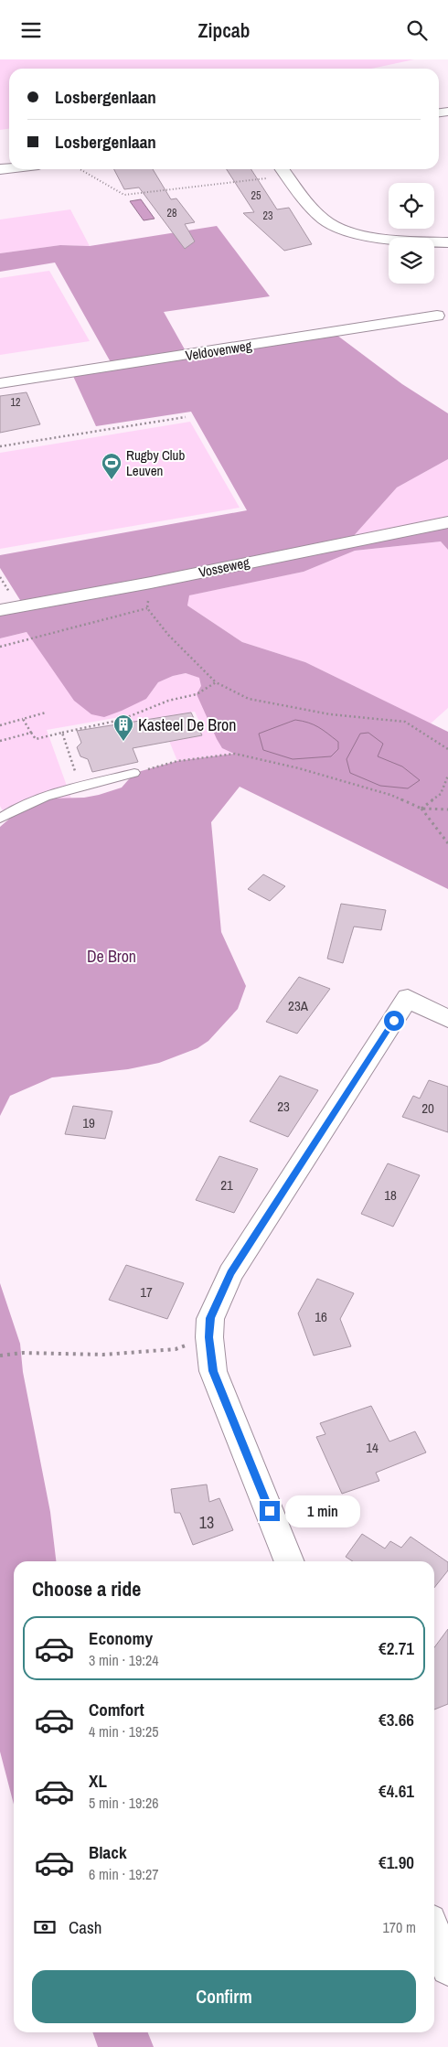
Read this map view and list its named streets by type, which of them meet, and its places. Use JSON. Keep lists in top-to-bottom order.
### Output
{
  "streets": {
    "street": ["Veldovenweg", "Vosseweg"]
  },
  "parks": ["De Bron"],
  "places": {
    "sports": ["Rugby Club Leuven"],
    "building": ["Kasteel De Bron"]
  },
  "house_numbers": [
    "25",
    "28",
    "23",
    "12",
    "23A",
    "23",
    "20",
    "19",
    "21",
    "18",
    "17",
    "16",
    "14",
    "13"
  ],
  "page": {
    "header": "Zipcab",
    "banner": ["Losbergenlaan", "Losbergenlaan"],
    "bubble": "1 min",
    "heading": "Choose a ride",
    "list": [
      {
        "name": "Economy",
        "note": "3 min · 19:24",
        "value": "€2.71"
      },
      {
        "name": "Comfort",
        "note": "4 min · 19:25",
        "value": "€3.66"
      },
      {
        "name": "XL",
        "note": "5 min · 19:26",
        "value": "€4.61"
      },
      {
        "name": "Black",
        "note": "6 min · 19:27",
        "value": "€1.90"
      }
    ],
    "pay": ["Cash", "170 m"],
    "buttons": "Confirm"
  }
}
